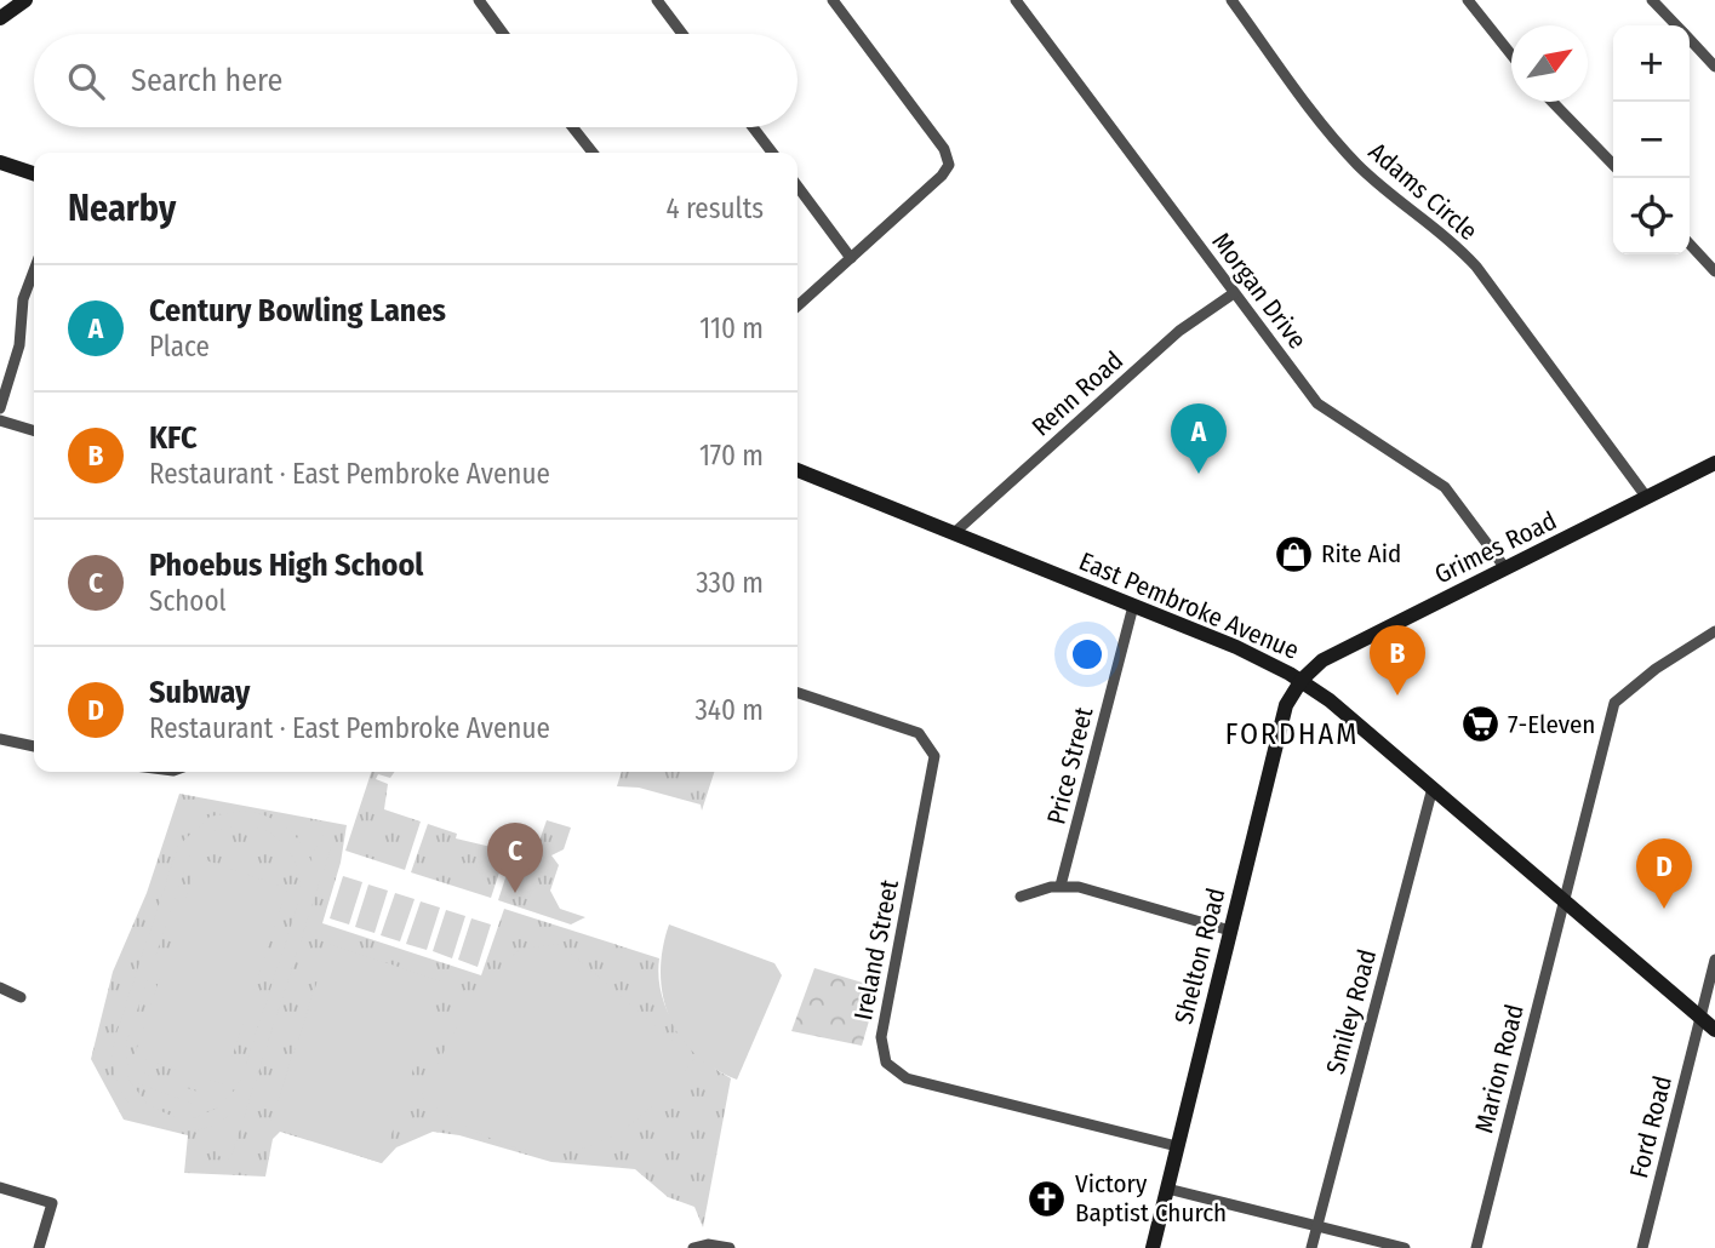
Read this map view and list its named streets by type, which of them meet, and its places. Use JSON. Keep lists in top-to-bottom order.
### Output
{
  "streets": {
    "main road": ["Grimes Road", "East Pembroke Avenue", "Shelton Road"],
    "street": [
      "Adams Circle",
      "Morgan Drive",
      "Renn Road",
      "Price Street",
      "Ireland Street",
      "Smiley Road",
      "Marion Road",
      "Ford Road"
    ]
  },
  "crossings": [
    ["Adams Circle", "Grimes Road"],
    ["Morgan Drive", "Renn Road"],
    ["Morgan Drive", "Grimes Road"],
    ["Renn Road", "East Pembroke Avenue"],
    ["Grimes Road", "East Pembroke Avenue"],
    ["Grimes Road", "Shelton Road"],
    ["East Pembroke Avenue", "Price Street"],
    ["East Pembroke Avenue", "Shelton Road"],
    ["East Pembroke Avenue", "Smiley Road"],
    ["East Pembroke Avenue", "Marion Road"],
    ["East Pembroke Avenue", "Ford Road"],
    ["Ireland Street", "Shelton Road"]
  ],
  "districts": ["FORDHAM"],
  "places": {
    "shop": ["Rite Aid"],
    "supermarket": ["7-Eleven"],
    "church": ["Victory Baptist Church"]
  },
  "north": "top right",
  "page": {
    "map_buttons": ["+", "−"],
    "search": "Search here",
    "heading": ["Nearby", "4 results"],
    "list": [
      {
        "mark": "A",
        "name": "Century Bowling Lanes",
        "note": "Place",
        "value": "110 m"
      },
      {
        "mark": "B",
        "name": "KFC",
        "note": "Restaurant · East Pembroke Avenue",
        "value": "170 m"
      },
      {
        "mark": "C",
        "name": "Phoebus High School",
        "note": "School",
        "value": "330 m"
      },
      {
        "mark": "D",
        "name": "Subway",
        "note": "Restaurant · East Pembroke Avenue",
        "value": "340 m"
      }
    ],
    "pins": [
      "A",
      "B",
      "C",
      "D"
    ]
  }
}
